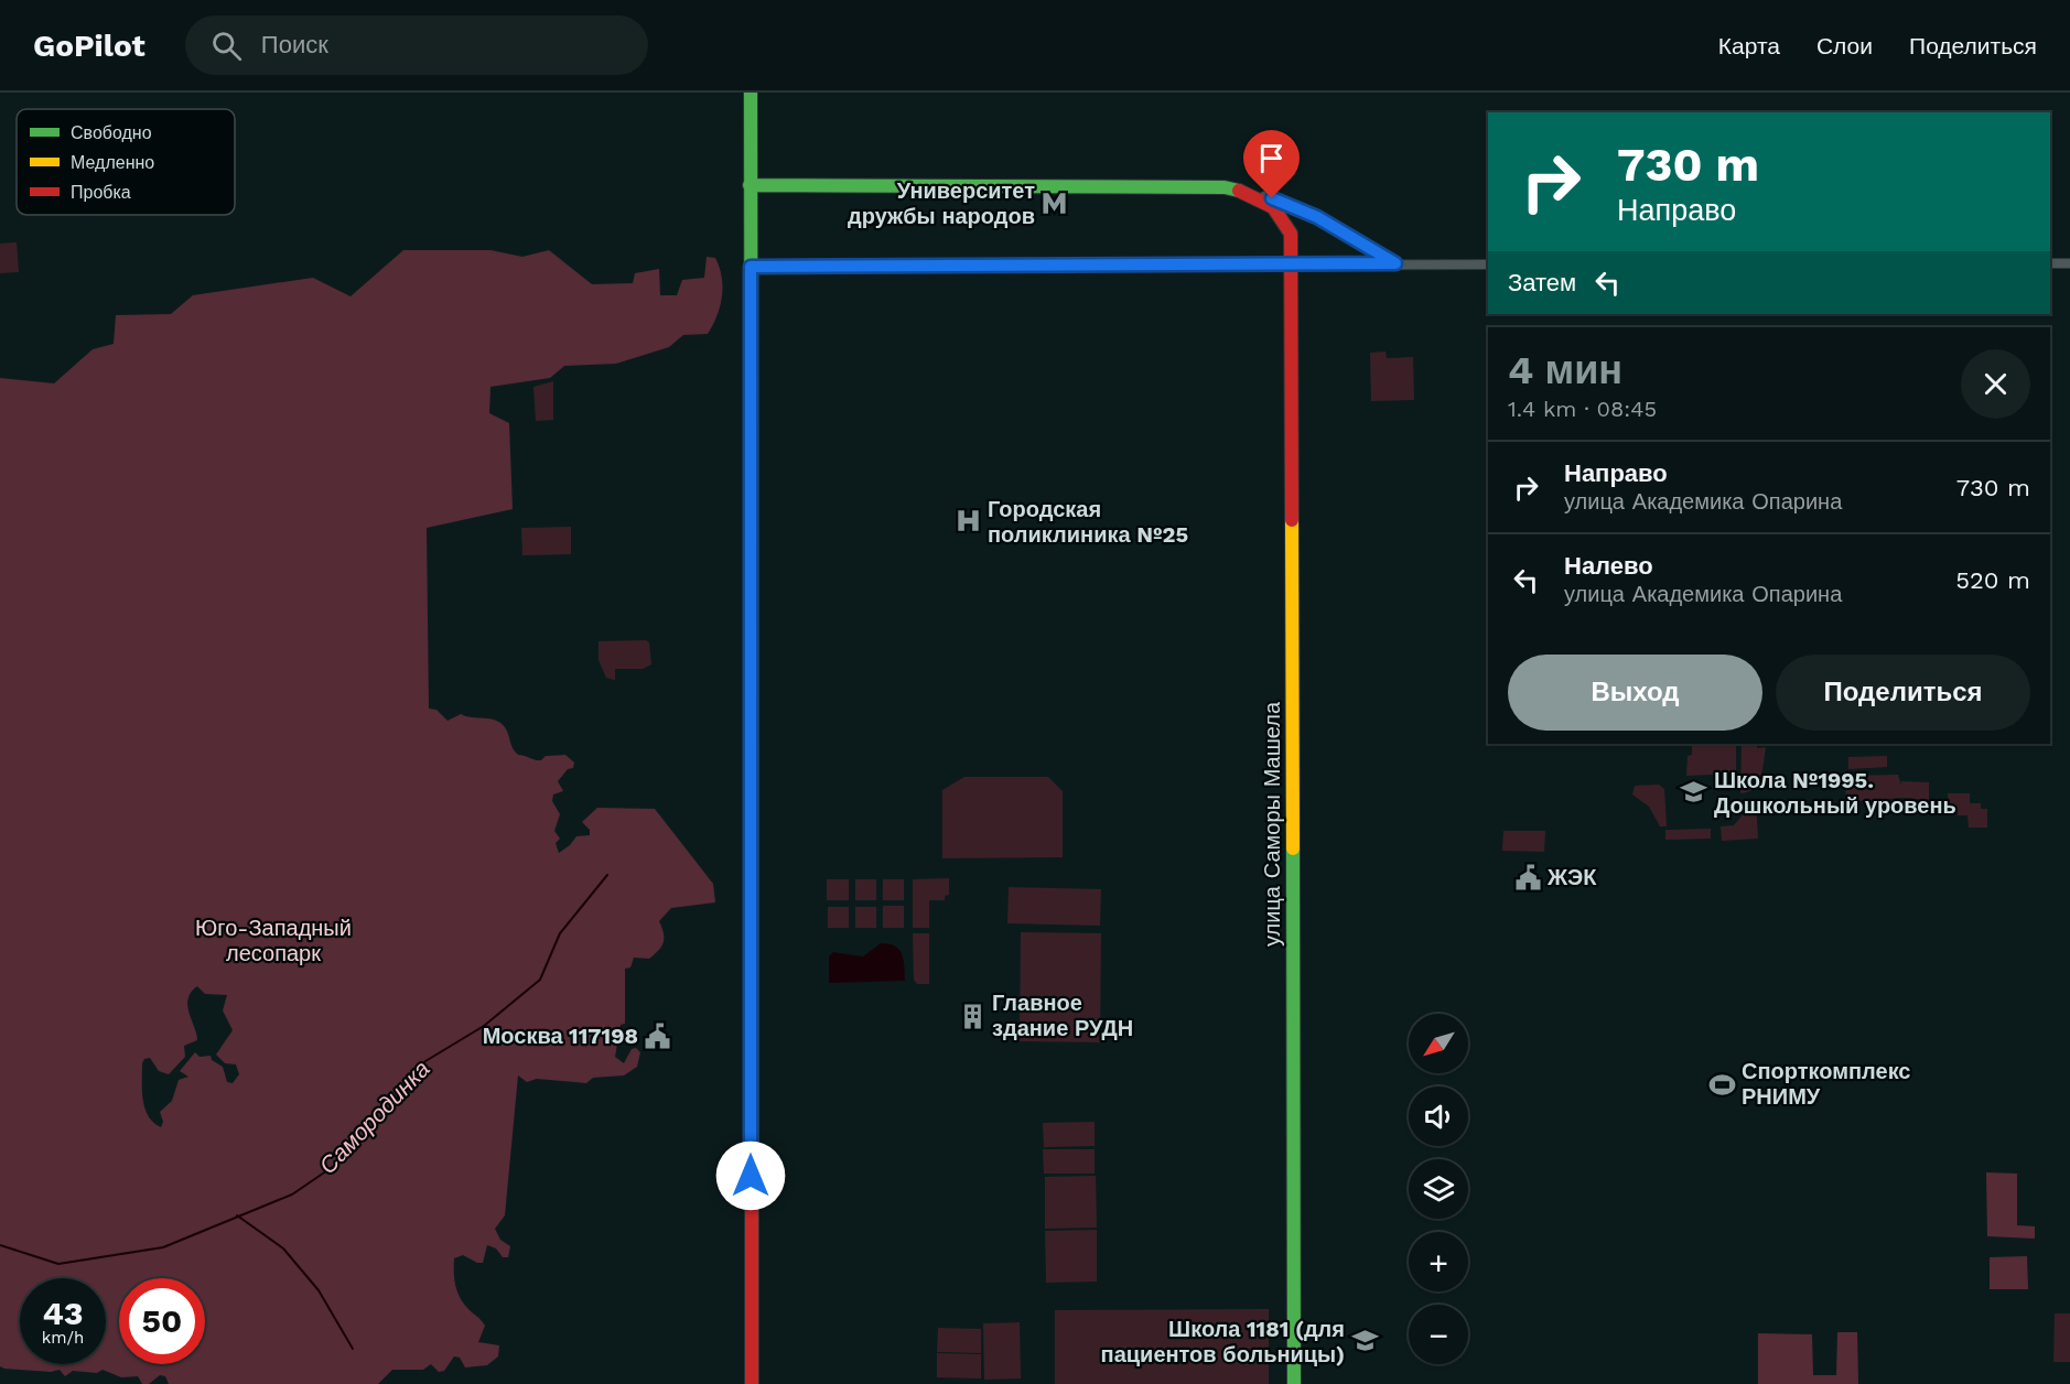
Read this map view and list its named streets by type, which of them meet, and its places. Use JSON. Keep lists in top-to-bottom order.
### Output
{
  "streets": {
    "street": ["улица Саморы Машела"]
  },
  "water": ["Самородинка"],
  "parks": ["Юго-Западный лесопарк"],
  "places": {
    "metro station": ["Университет дружбы народов"],
    "hospital": ["Городская поликлиника №25"],
    "school or university": ["Школа №1995. Дошкольный уровень", "Школа 1181 (для пациентов больницы)"],
    "public building": ["ЖЭК", "Москва 117198"],
    "building": ["Главное здание РУДН"],
    "sports": ["Спорткомплекс РНИМУ"]
  },
  "legend": ["Свободно", "Медленно", "Пробка"],
  "north": "bottom left",
  "page": {
    "header": "GoPilot",
    "search": "Поиск",
    "nav": ["Карта", "Слои", "Поделиться"],
    "turn": ["730 m", "Направо"],
    "then": "Затем",
    "heading": ["4 мин", "1.4 km · 08:45"],
    "list": [
      {
        "name": "Направо",
        "note": "улица Академика Опарина",
        "value": "730 m"
      },
      {
        "name": "Налево",
        "note": "улица Академика Опарина",
        "value": "520 m"
      }
    ],
    "buttons": ["Выход", "Поделиться"],
    "map_buttons": ["+", "−"],
    "speed": "43 km/h",
    "limit": "50"
  }
}
